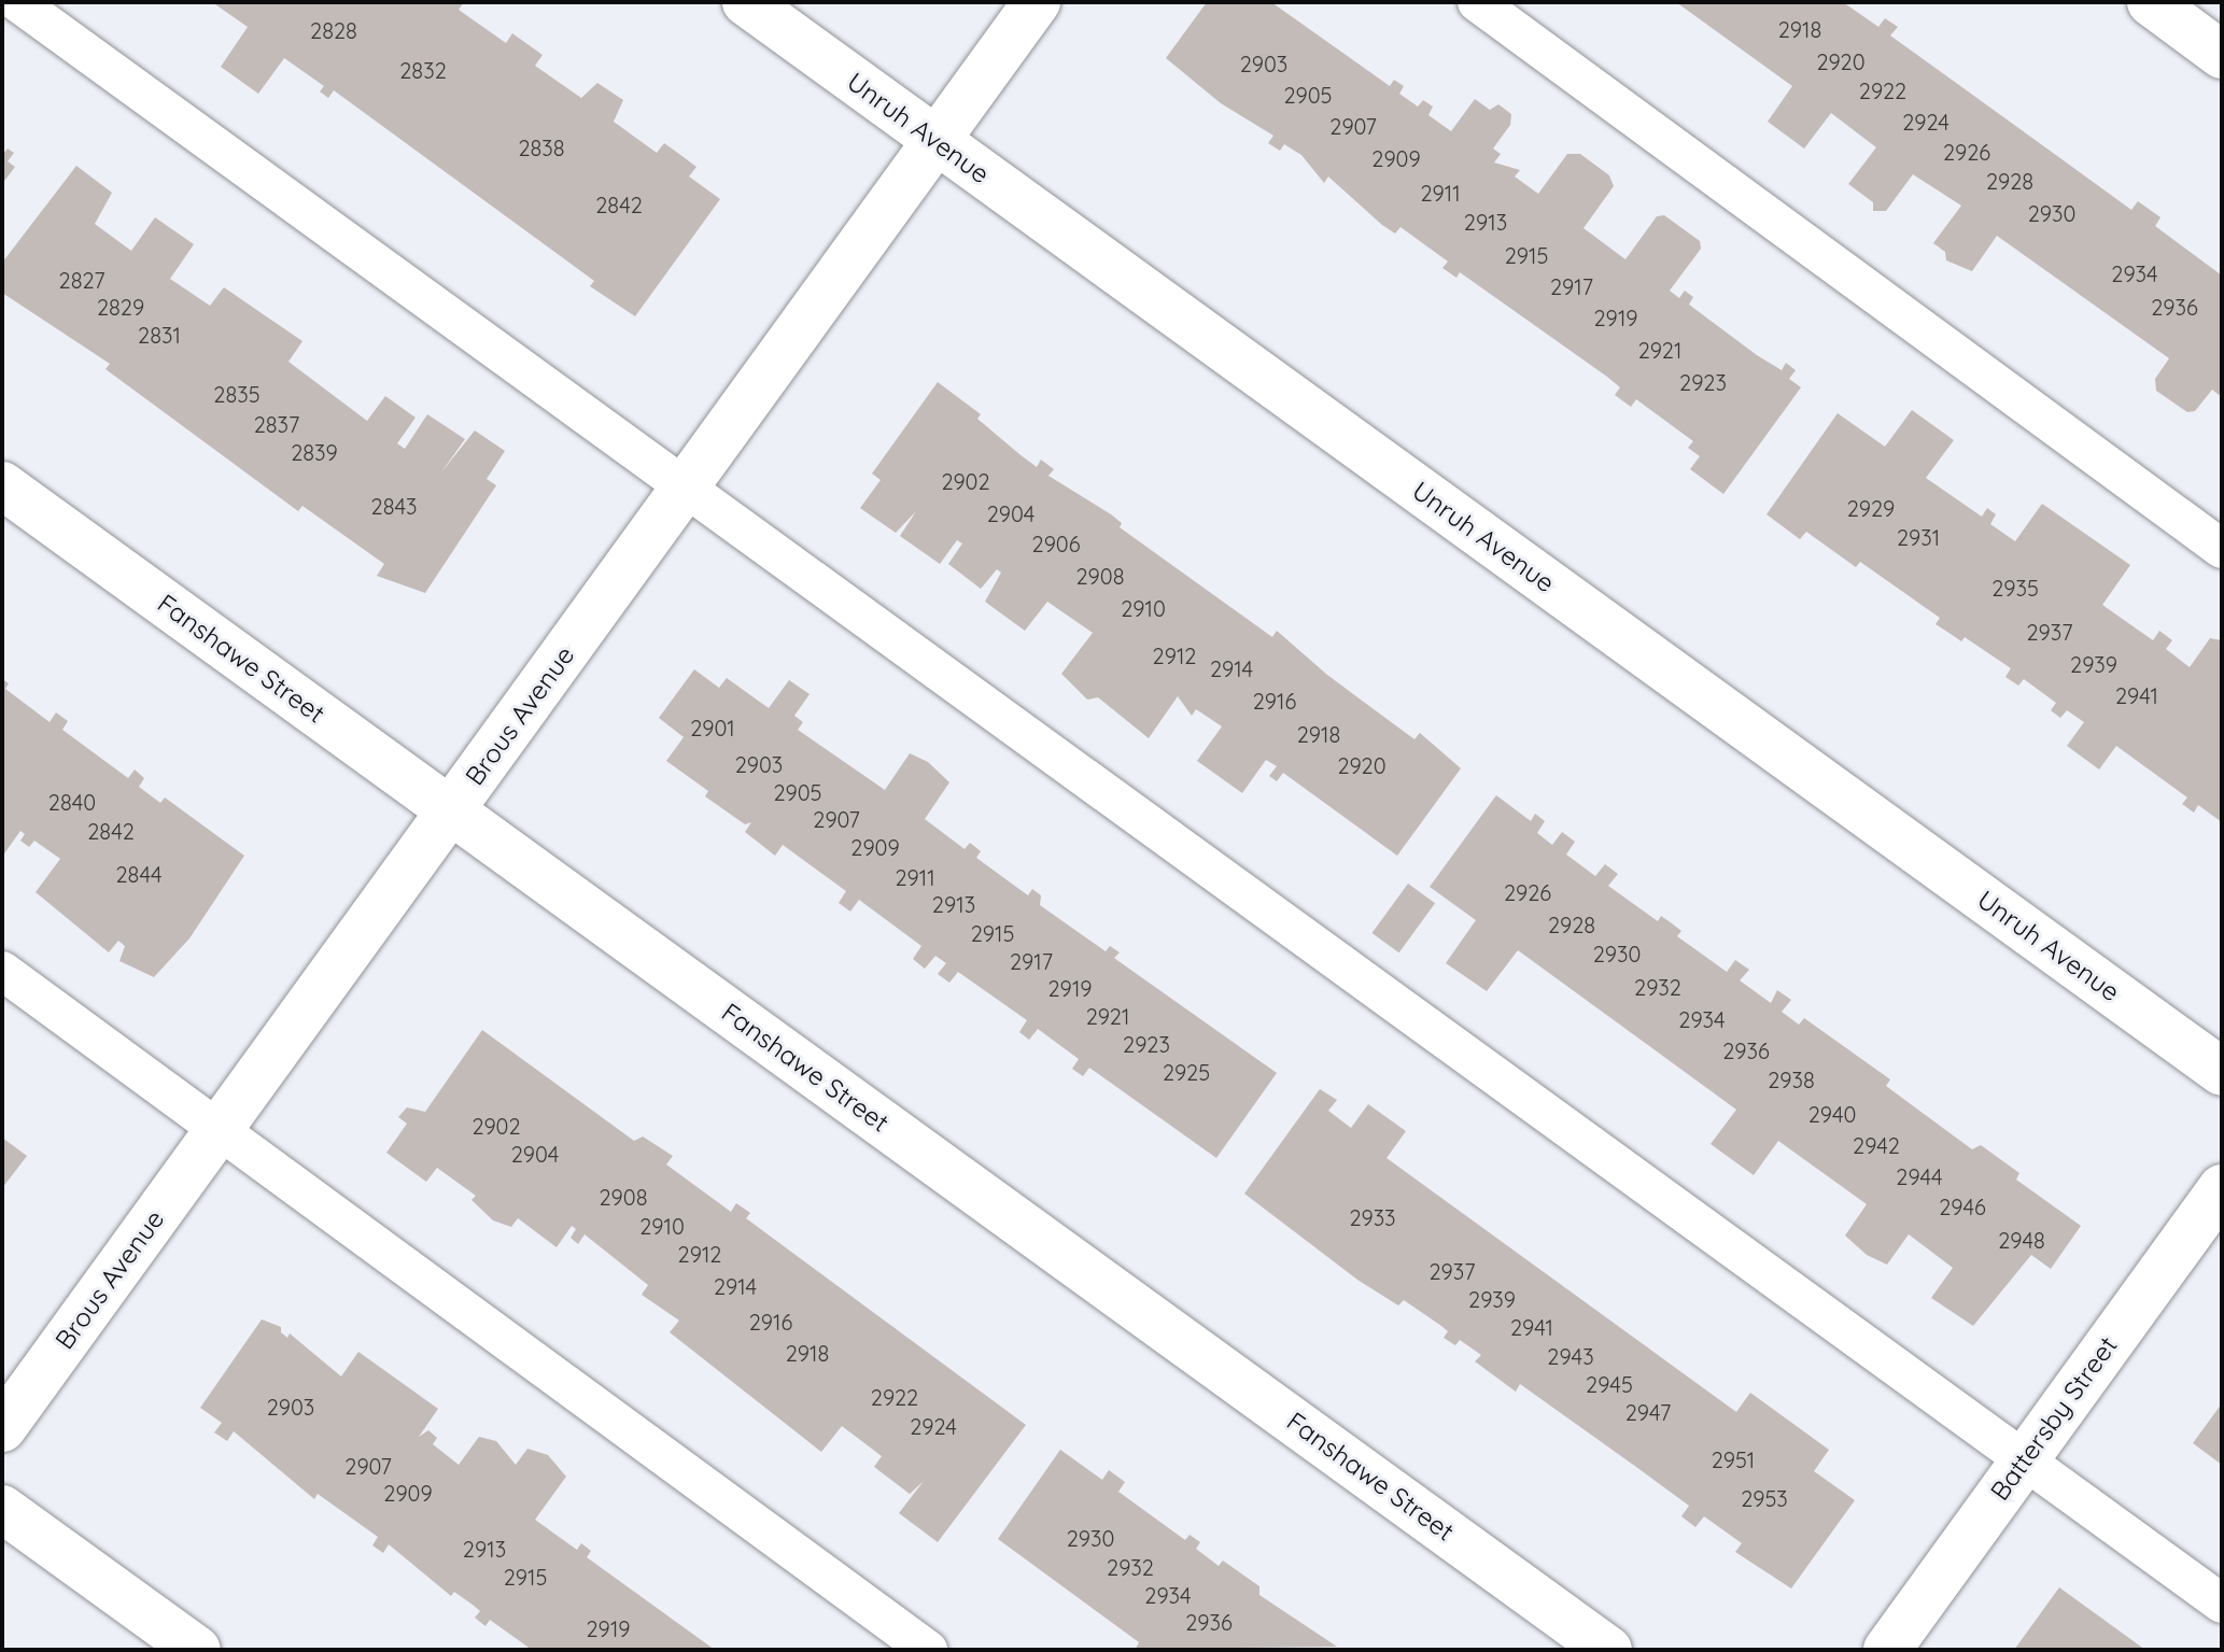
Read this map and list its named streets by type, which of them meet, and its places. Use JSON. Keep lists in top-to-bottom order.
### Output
{
  "streets": {
    "street": [
      "Unruh Avenue",
      "Fanshawe Street",
      "Brous Avenue",
      "Battersby Street"
    ]
  },
  "crossings": [
    ["Unruh Avenue", "Brous Avenue"],
    ["Fanshawe Street", "Brous Avenue"]
  ],
  "house_numbers": [
    "2918",
    "2828",
    "2920",
    "2903",
    "2832",
    "2922",
    "2905",
    "2924",
    "2907",
    "2838",
    "2926",
    "2909",
    "2928",
    "2911",
    "2842",
    "2930",
    "2913",
    "2915",
    "2934",
    "2827",
    "2917",
    "2829",
    "2936",
    "2919",
    "2831",
    "2921",
    "2923",
    "2835",
    "2837",
    "2839",
    "2902",
    "2843",
    "2929",
    "2904",
    "2931",
    "2906",
    "2908",
    "2935",
    "2910",
    "2937",
    "2912",
    "2939",
    "2914",
    "2941",
    "2916",
    "2901",
    "2918",
    "2903",
    "2920",
    "2905",
    "2840",
    "2907",
    "2842",
    "2909",
    "2844",
    "2911",
    "2926",
    "2913",
    "2928",
    "2915",
    "2930",
    "2917",
    "2932",
    "2919",
    "2921",
    "2934",
    "2923",
    "2936",
    "2925",
    "2938",
    "2940",
    "2902",
    "2942",
    "2904",
    "2944",
    "2908",
    "2946",
    "2933",
    "2910",
    "2948",
    "2912",
    "2937",
    "2914",
    "2939",
    "2916",
    "2941",
    "2918",
    "2943",
    "2945",
    "2922",
    "2903",
    "2947",
    "2924",
    "2951",
    "2907",
    "2909",
    "2953",
    "2930",
    "2913",
    "2932",
    "2915",
    "2934",
    "2936",
    "2919"
  ]
}
